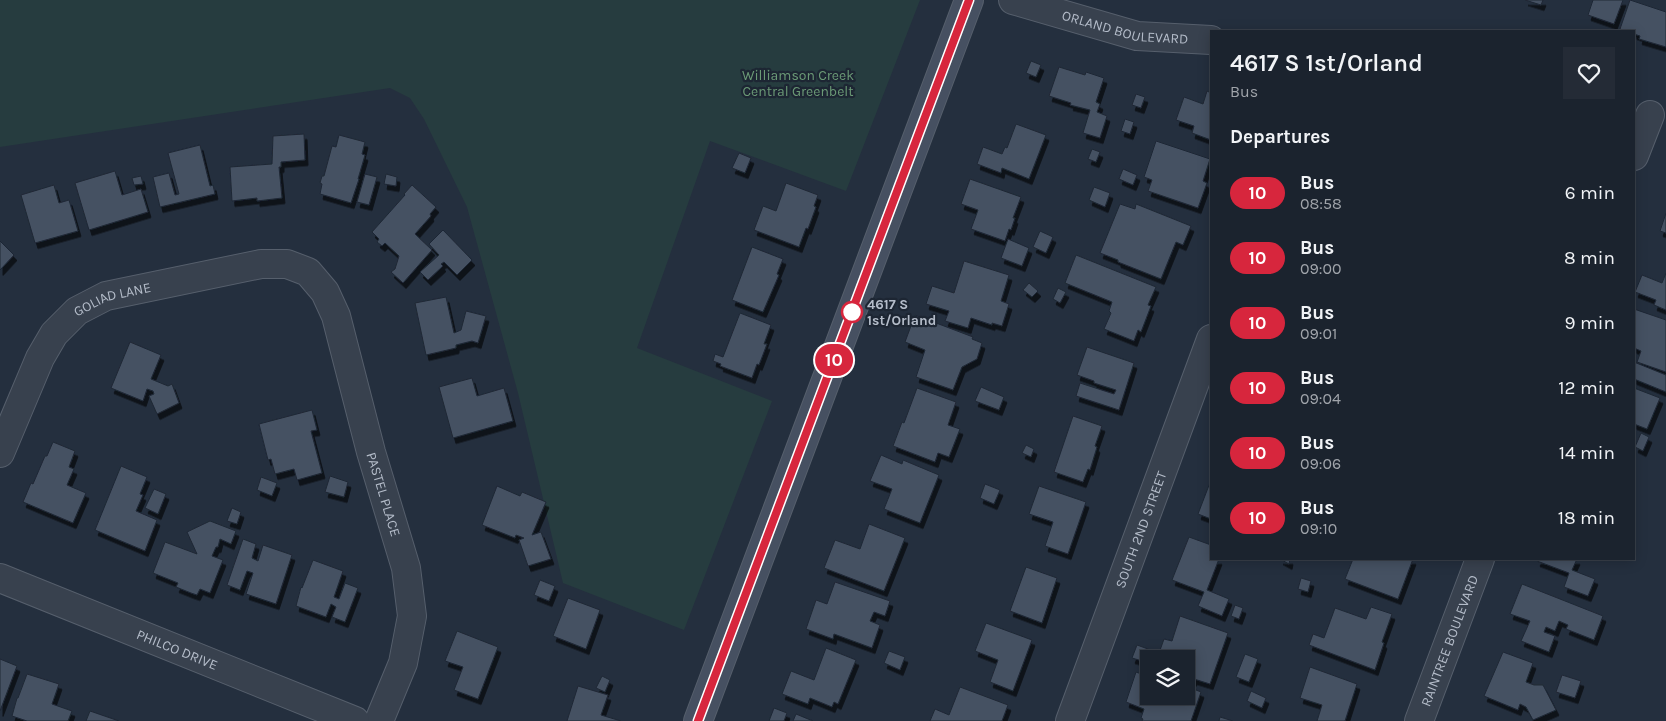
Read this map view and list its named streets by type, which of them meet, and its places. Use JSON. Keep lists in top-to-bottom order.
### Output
{
  "streets": {
    "street": [
      "ORLAND BOULEVARD",
      "GOLIAD LANE",
      "PASTEL PLACE",
      "SOUTH 2ND STREET",
      "RAINTREE BOULEVARD",
      "PHILCO DRIVE"
    ]
  },
  "crossings": [
    ["GOLIAD LANE", "PASTEL PLACE"]
  ],
  "parks": ["Williamson Creek Central Greenbelt"],
  "places": ["4617 S 1st/Orland"],
  "lines": ["bus line 10"],
  "page": {
    "on_map": "10",
    "heading": [
      ["4617 S 1st/Orland", "Bus"],
      "Departures"
    ],
    "list": [
      {
        "mark": "10",
        "name": "Bus",
        "note": "08:58",
        "value": "6 min"
      },
      {
        "mark": "10",
        "name": "Bus",
        "note": "09:00",
        "value": "8 min"
      },
      {
        "mark": "10",
        "name": "Bus",
        "note": "09:01",
        "value": "9 min"
      },
      {
        "mark": "10",
        "name": "Bus",
        "note": "09:04",
        "value": "12 min"
      },
      {
        "mark": "10",
        "name": "Bus",
        "note": "09:06",
        "value": "14 min"
      },
      {
        "mark": "10",
        "name": "Bus",
        "note": "09:10",
        "value": "18 min"
      }
    ]
  }
}
